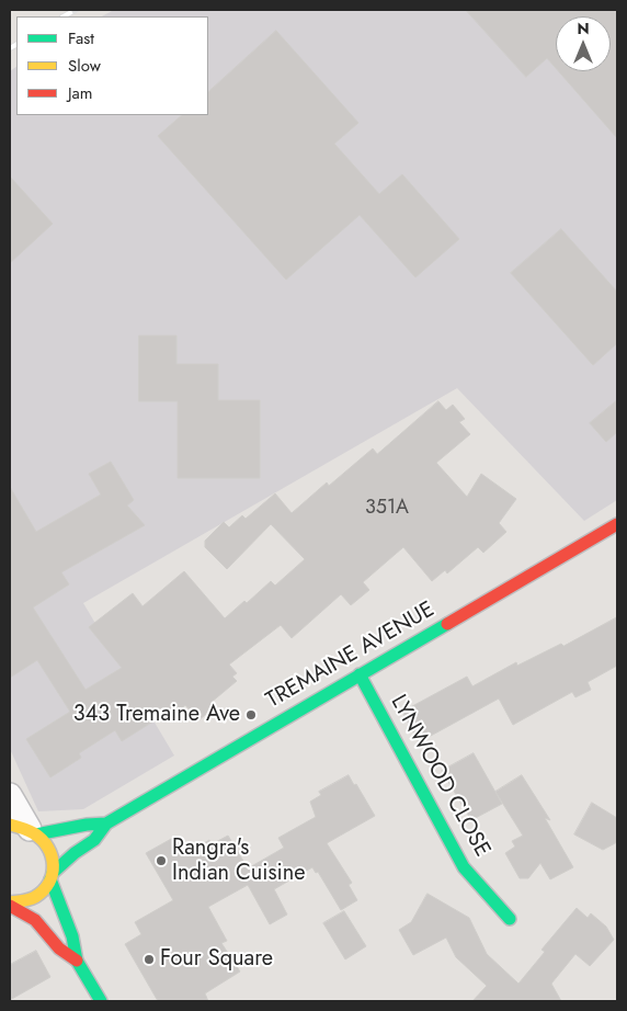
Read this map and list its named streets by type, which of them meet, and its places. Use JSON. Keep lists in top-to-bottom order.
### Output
{
  "streets": {
    "main road": ["TREMAINE AVENUE", "LYNWOOD CLOSE"]
  },
  "crossings": [
    ["TREMAINE AVENUE", "LYNWOOD CLOSE"]
  ],
  "places": ["343 Tremaine Ave", "Rangra's Indian Cuisine", "Four Square"],
  "house_numbers": ["351A"],
  "legend": ["Fast", "Slow", "Jam"],
  "north": "top"
}
